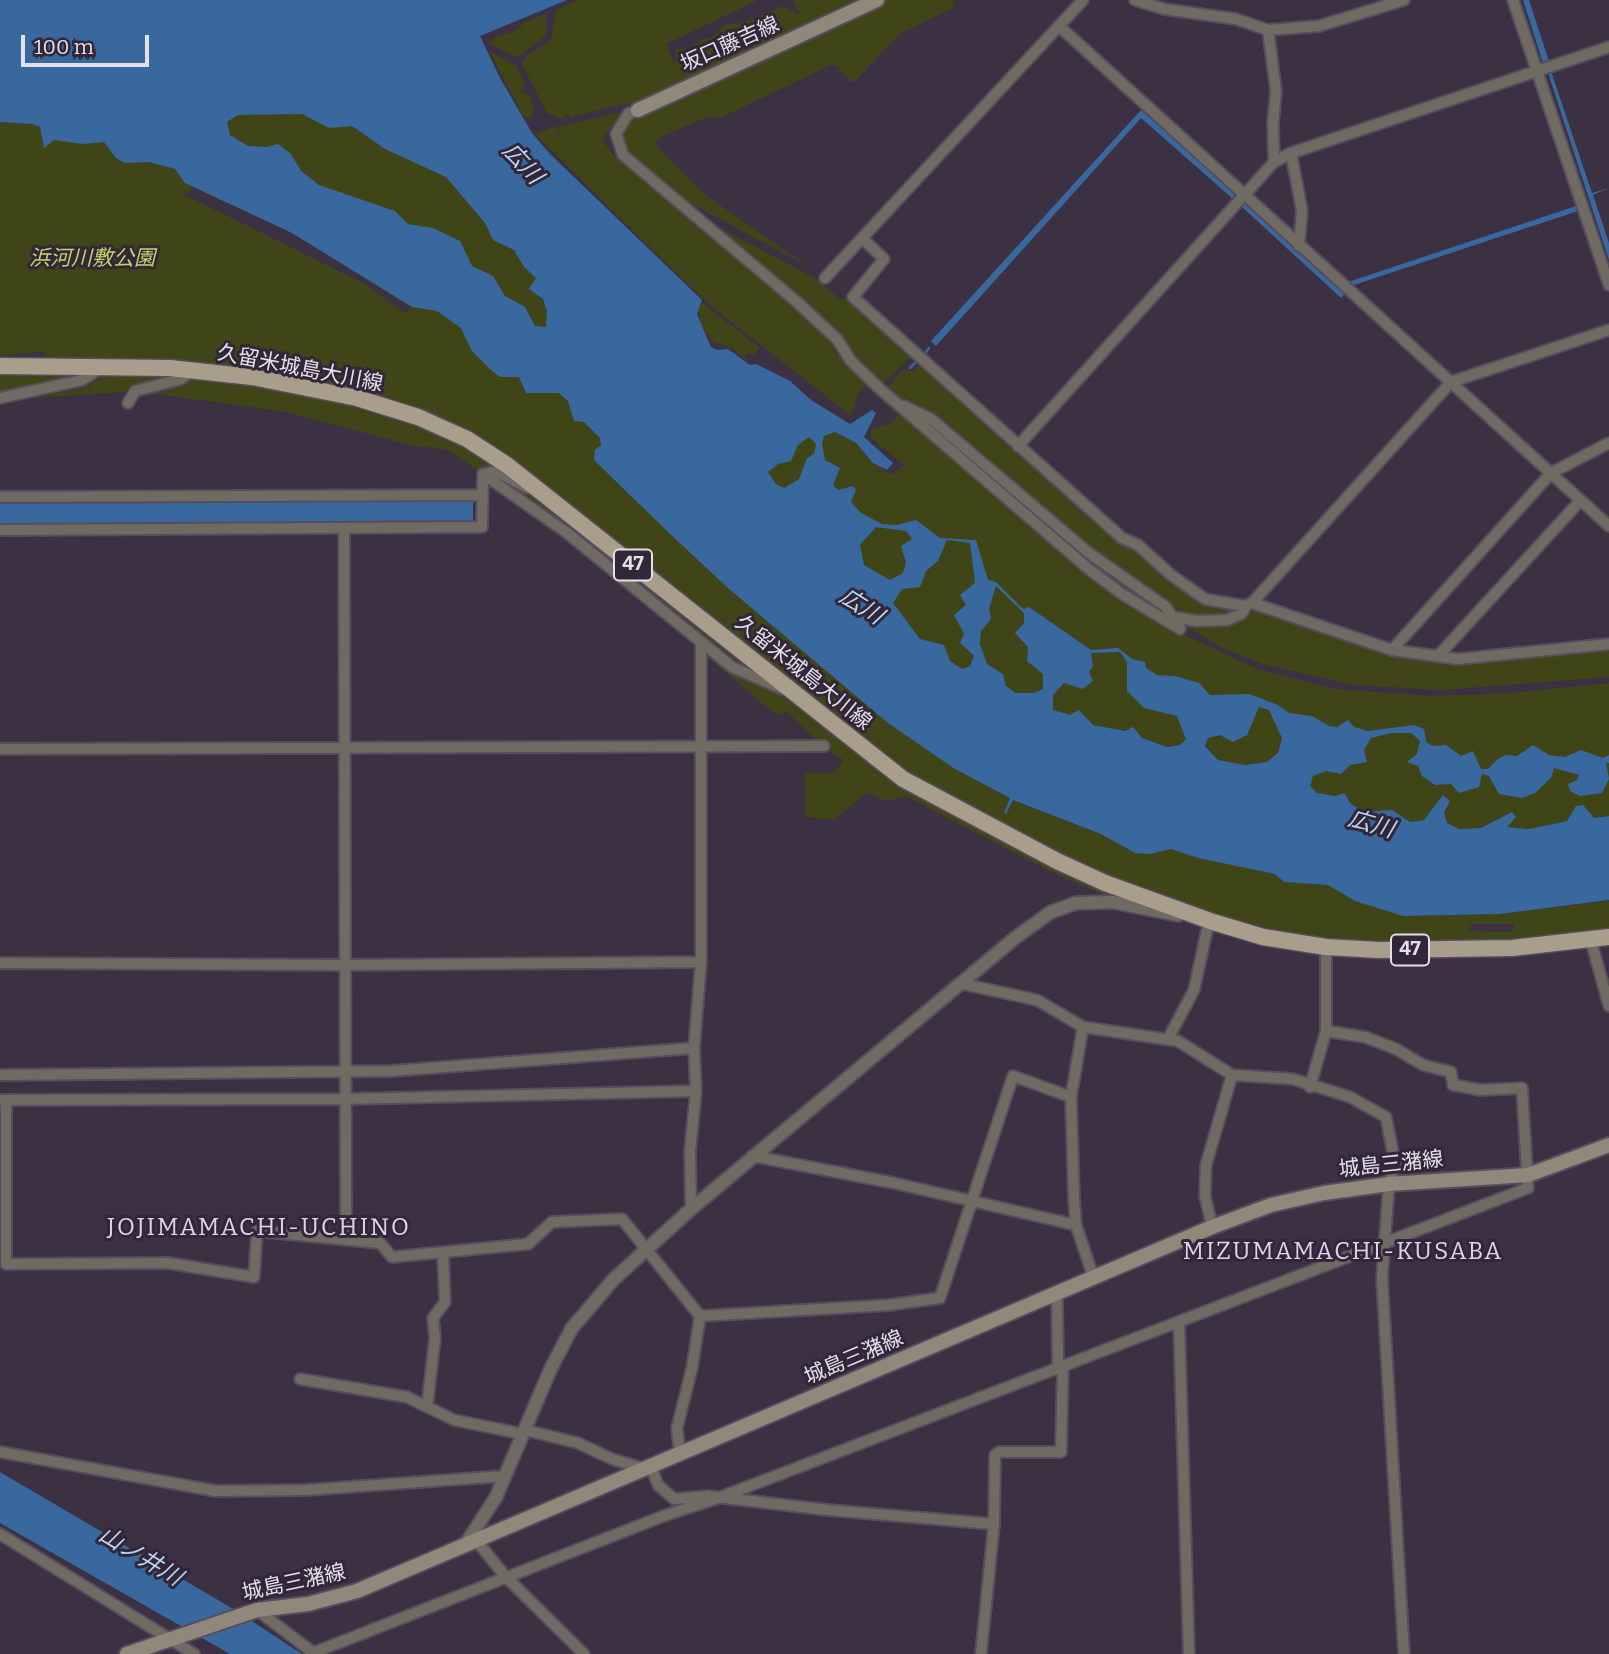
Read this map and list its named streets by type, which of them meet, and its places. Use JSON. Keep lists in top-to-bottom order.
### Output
{
  "streets": {
    "main road": [
      "坂口藤吉線",
      "久留米城島大川線",
      "47",
      "城島三潴線"
    ]
  },
  "districts": ["JOJIMAMACHI-UCHINO", "MIZUMAMACHI-KUSABA"],
  "water": ["広川", "山ノ井川"],
  "parks": ["浜河川敷公園"],
  "scale_bar": "100 m"
}
